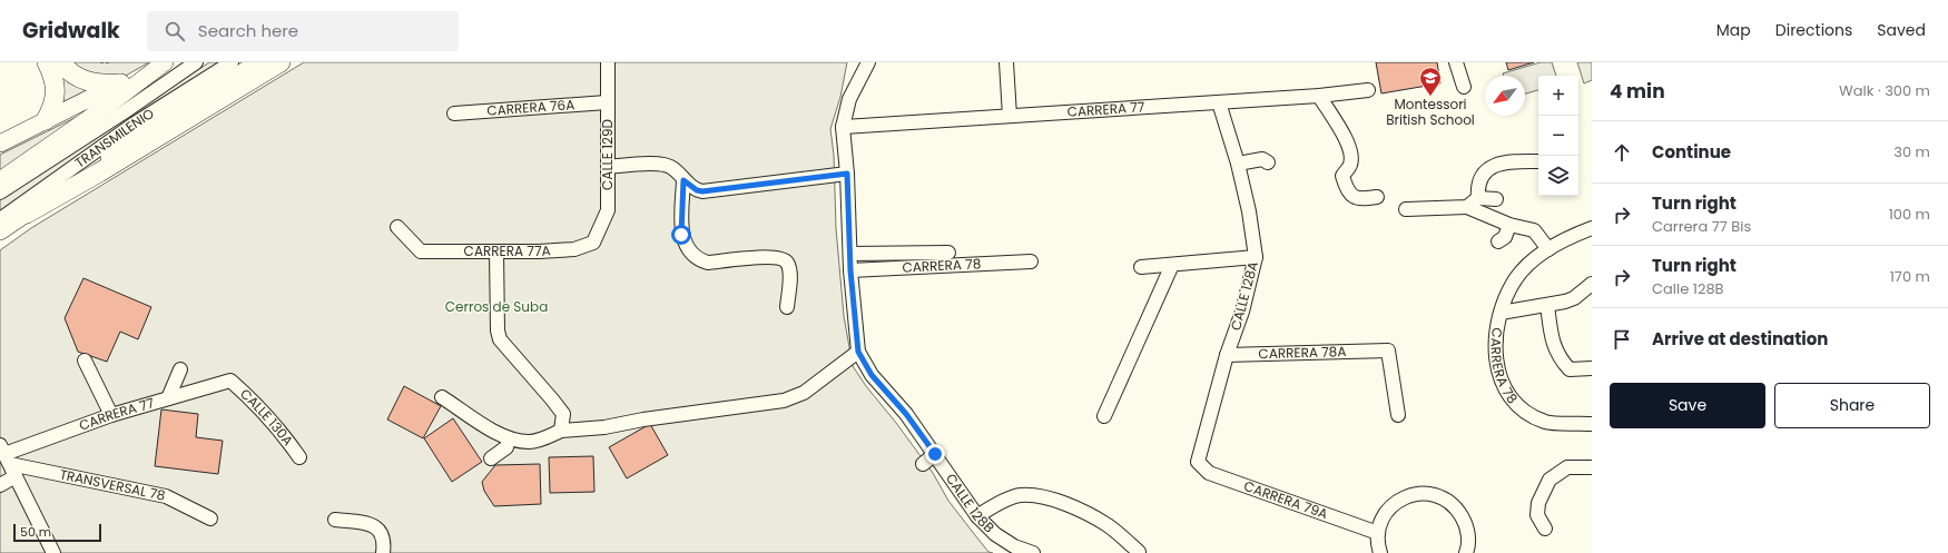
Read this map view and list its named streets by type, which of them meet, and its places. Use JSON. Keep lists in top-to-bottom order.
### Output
{
  "streets": {
    "street": [
      "CARRERA 76A",
      "CARRERA 77",
      "TRANSMILENIO",
      "CALLE 129D",
      "CARRERA 77A",
      "CARRERA 78",
      "CALLE 128A",
      "CARRERA 78A",
      "CALLE 130A",
      "TRANSVERSAL 78",
      "CARRERA 79A",
      "CALLE 128B"
    ]
  },
  "crossings": [
    ["CARRERA 76A", "CALLE 129D"],
    ["CARRERA 77", "CALLE 128A"],
    ["CARRERA 77", "CALLE 130A"],
    ["CARRERA 77", "TRANSVERSAL 78"],
    ["CARRERA 77", "CALLE 128B"],
    ["CALLE 129D", "CARRERA 77A"],
    ["CARRERA 78", "CALLE 128B"],
    ["CALLE 128A", "CARRERA 78A"],
    ["CALLE 128A", "CARRERA 79A"]
  ],
  "parks": ["Cerros de Suba"],
  "places": {
    "school or university": ["Montessori British School"]
  },
  "scale_bar": "50 m",
  "north": "bottom left",
  "page": {
    "header": "Gridwalk",
    "search": "Search here",
    "nav": ["Map", "Directions", "Saved"],
    "heading": ["4 min", "Walk · 300 m"],
    "map_buttons": ["+", "−"],
    "list": [
      ["Continue", "30 m"],
      ["Turn right", "Carrera 77 Bis", "100 m"],
      ["Turn right", "Calle 128B", "170 m"],
      "Arrive at destination"
    ],
    "buttons": ["Save", "Share"],
    "scale": "50 m"
  }
}
